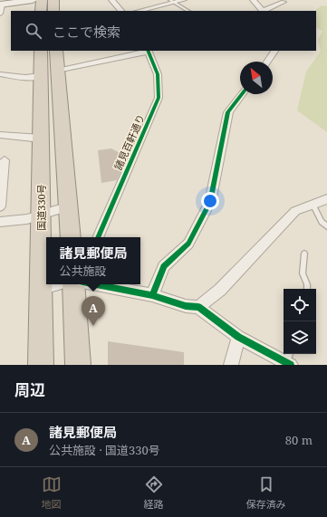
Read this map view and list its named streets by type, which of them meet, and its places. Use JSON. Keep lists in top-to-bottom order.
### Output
{
  "streets": {
    "highway": ["国道330号"],
    "street": ["諸見百軒通り"]
  },
  "north": "top left",
  "page": {
    "search": "ここで検索",
    "popup": ["諸見郵便局", "公共施設"],
    "pins": "A",
    "heading": "周辺",
    "list": [
      {
        "mark": "A",
        "name": "諸見郵便局",
        "note": "公共施設 · 国道330号",
        "value": "80 m"
      }
    ],
    "nav": ["地図", "経路", "保存済み"]
  }
}
